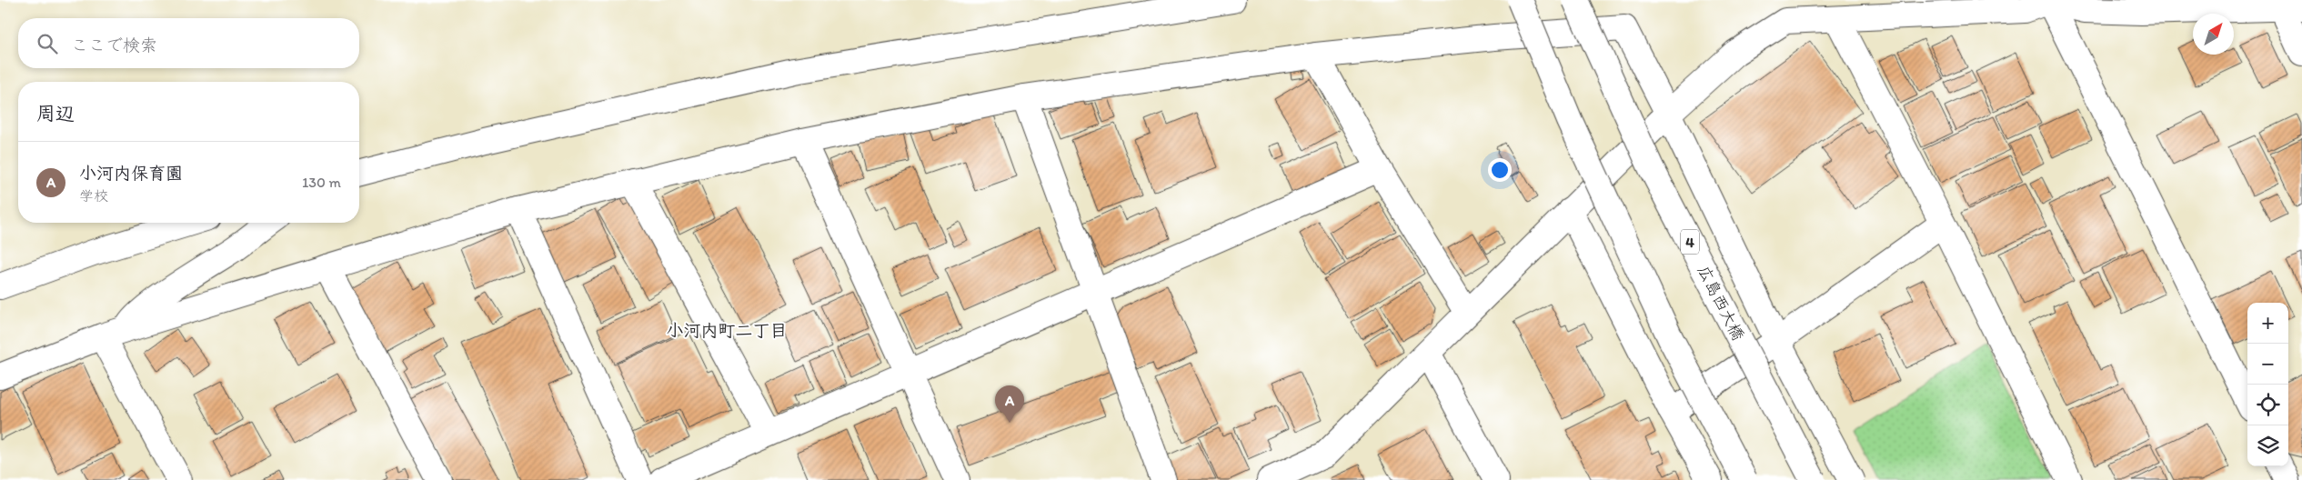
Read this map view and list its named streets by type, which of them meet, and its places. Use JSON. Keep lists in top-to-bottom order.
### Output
{
  "streets": {
    "main road": ["4", "広島西大橋"]
  },
  "districts": ["小河内町二丁目"],
  "north": "top right",
  "page": {
    "search": "ここで検索",
    "heading": "周辺",
    "list": [
      {
        "mark": "A",
        "name": "小河内保育園",
        "note": "学校",
        "value": "130 m"
      }
    ],
    "map_buttons": ["+", "−"],
    "pins": "A"
  }
}
